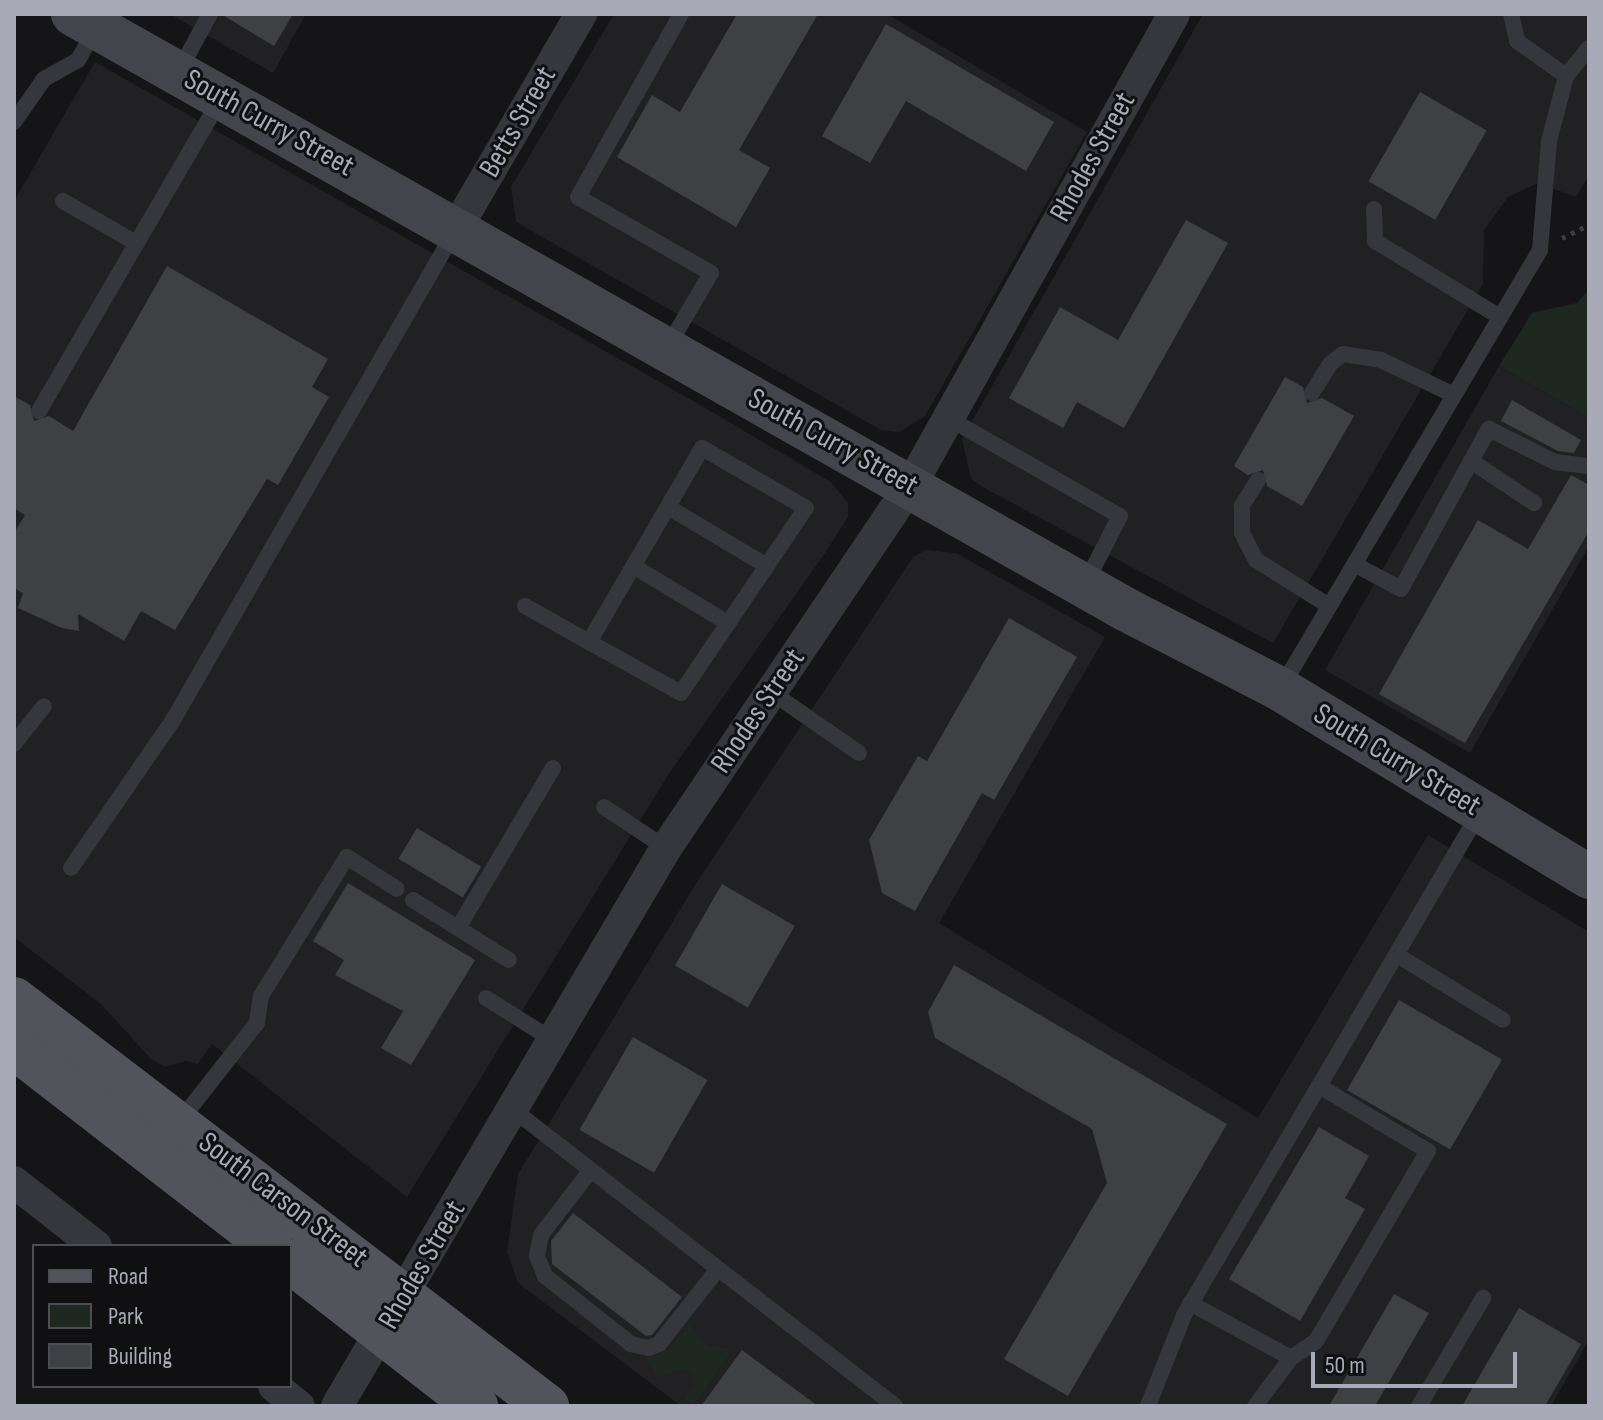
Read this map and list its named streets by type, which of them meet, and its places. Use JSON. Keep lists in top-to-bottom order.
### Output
{
  "streets": {
    "main road": ["South Carson Street"],
    "street": ["Betts Street", "South Curry Street", "Rhodes Street"]
  },
  "crossings": [
    ["Betts Street", "South Curry Street"],
    ["South Curry Street", "Rhodes Street"],
    ["Rhodes Street", "South Carson Street"]
  ],
  "legend": ["Road", "Park", "Building"],
  "scale_bar": "50 m"
}
